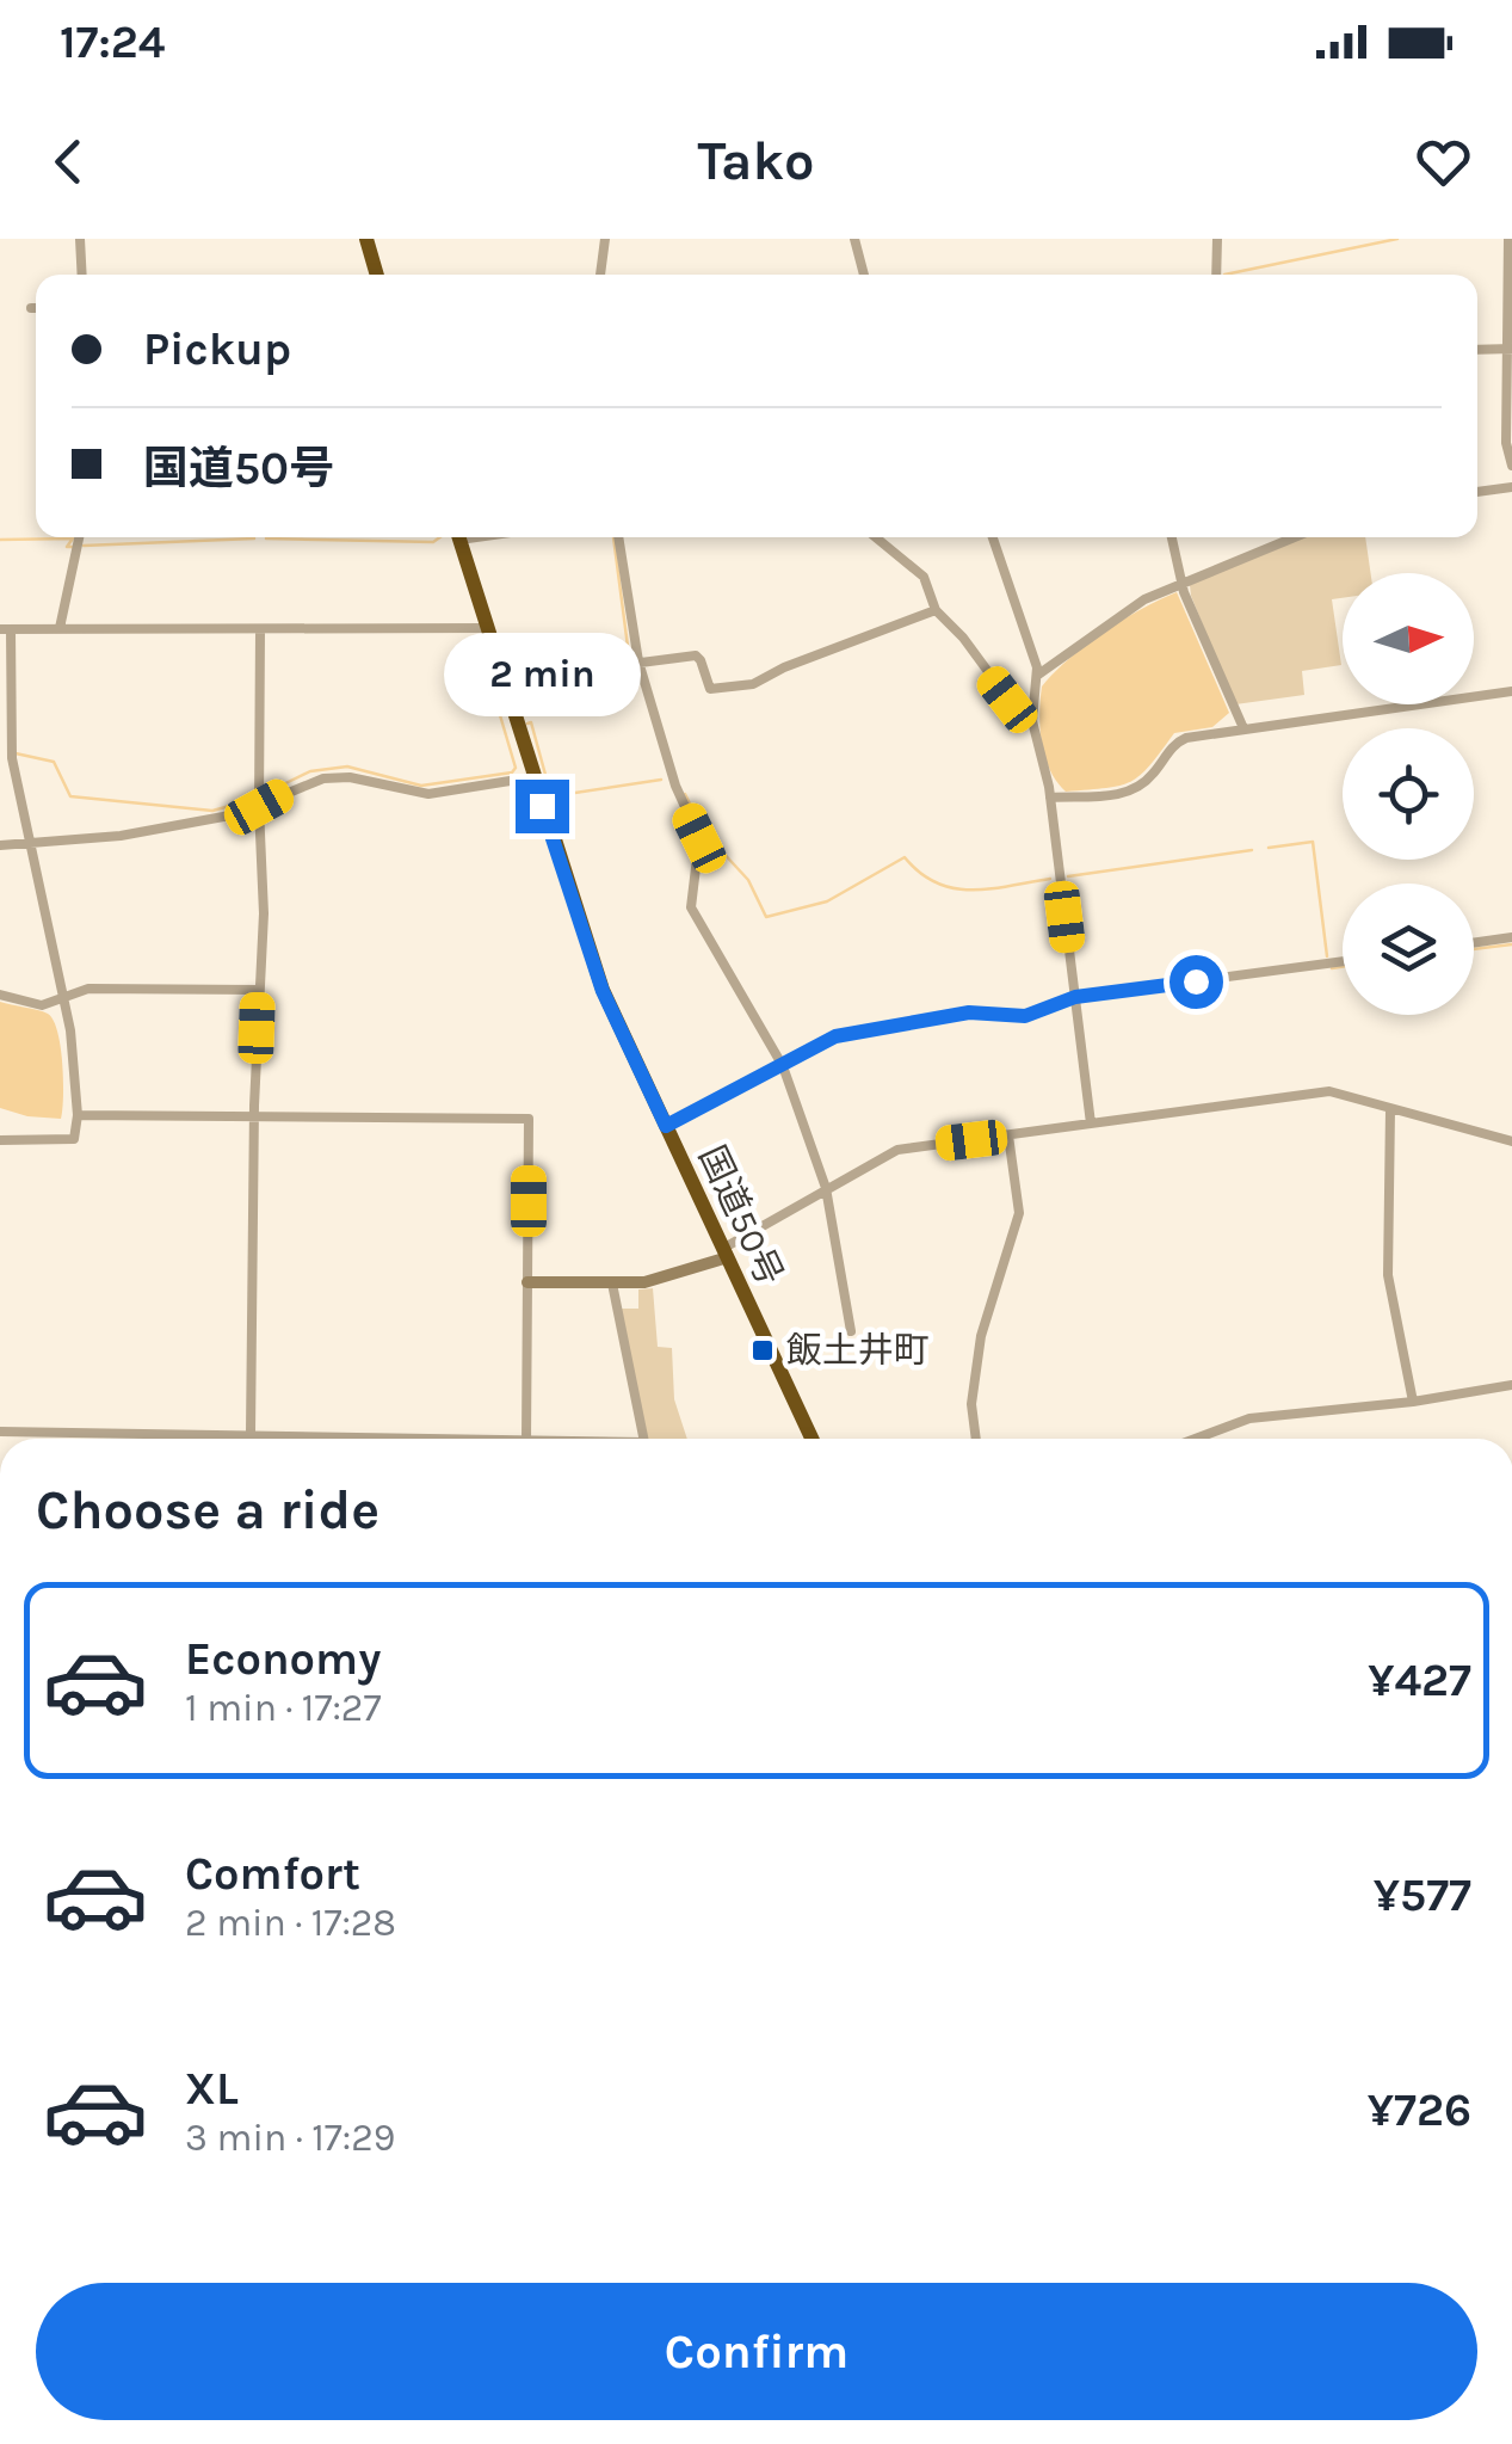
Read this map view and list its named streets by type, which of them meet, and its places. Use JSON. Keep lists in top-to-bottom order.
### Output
{
  "streets": {
    "highway": ["国道50号"]
  },
  "places": {
    "transit": ["飯土井町"]
  },
  "north": "right",
  "page": {
    "status": "17:24",
    "header": "Tako",
    "banner": ["Pickup", "国道50号"],
    "bubble": "2 min",
    "heading": "Choose a ride",
    "list": [
      {
        "name": "Economy",
        "note": "1 min · 17:27",
        "value": "¥427"
      },
      {
        "name": "Comfort",
        "note": "2 min · 17:28",
        "value": "¥577"
      },
      {
        "name": "XL",
        "note": "3 min · 17:29",
        "value": "¥726"
      }
    ],
    "buttons": "Confirm"
  }
}
